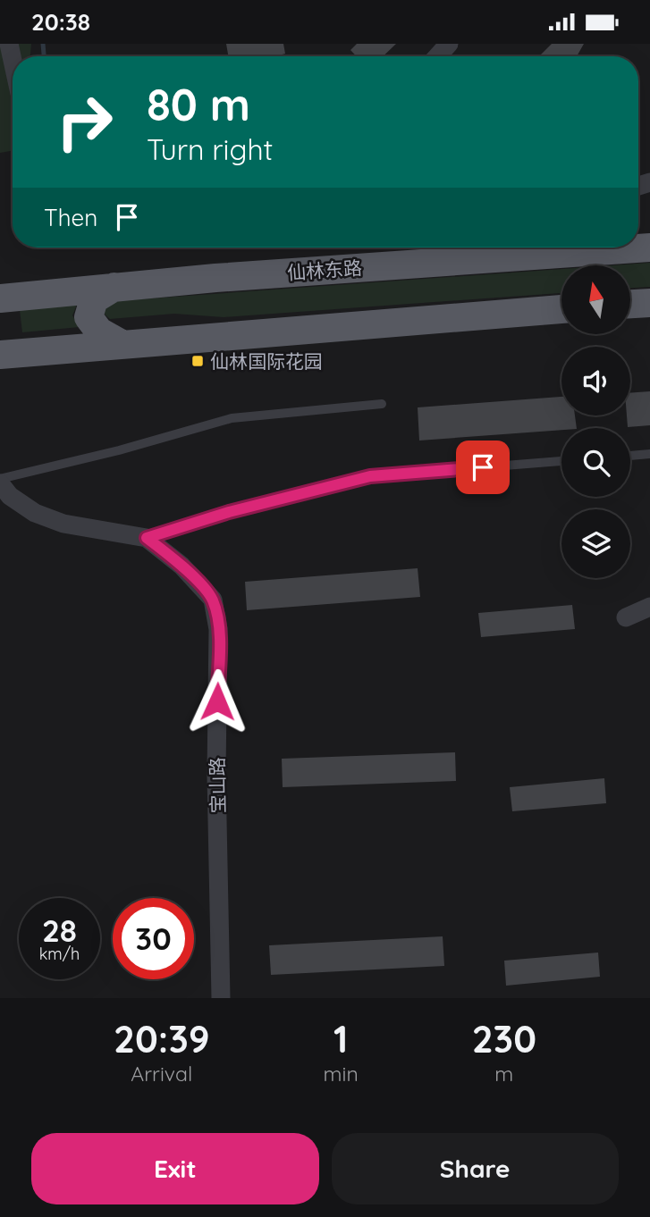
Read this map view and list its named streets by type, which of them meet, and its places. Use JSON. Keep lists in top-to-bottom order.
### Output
{
  "streets": {
    "main road": ["仙林东路"],
    "street": ["宝山路"]
  },
  "places": {
    "transit": ["仙林国际花园"]
  },
  "north": "top",
  "page": {
    "status": "20:38",
    "turn": ["80 m", "Turn right"],
    "then": "Then",
    "speed": "28 km/h",
    "limit": "30",
    "eta": [
      "20:39",
      "Arrival",
      "1",
      "min",
      "230",
      "m"
    ],
    "buttons": ["Exit", "Share"]
  }
}
